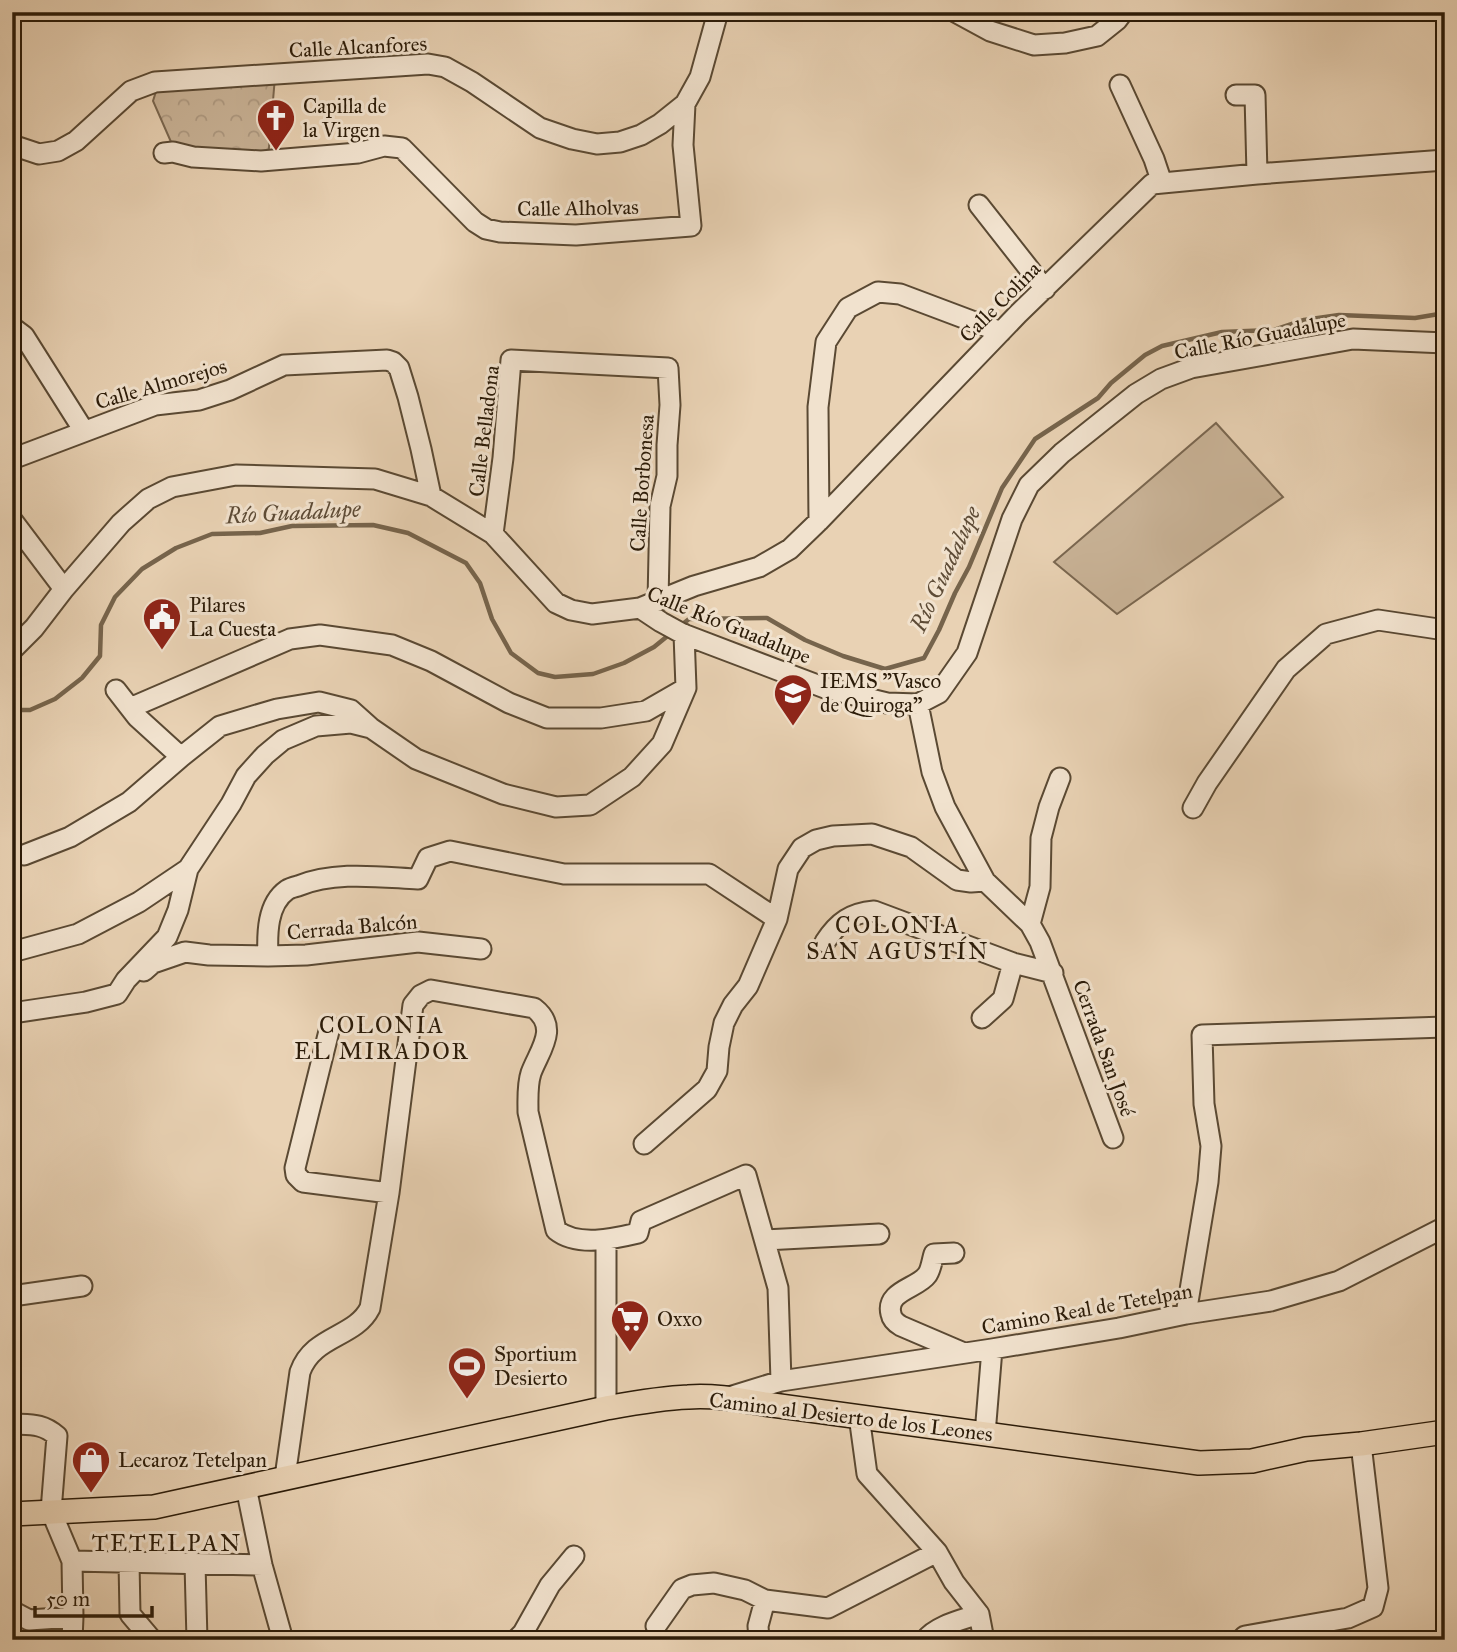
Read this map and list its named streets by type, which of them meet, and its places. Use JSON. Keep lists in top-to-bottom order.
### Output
{
  "streets": {
    "main road": ["Camino al Desierto de los Leones"],
    "street": [
      "Calle Alcanfores",
      "Calle Alholvas",
      "Calle Colina",
      "Calle Río Guadalupe",
      "Calle Almorejos",
      "Calle Belladona",
      "Calle Borbonesa",
      "Cerrada Balcón",
      "Cerrada San José",
      "Camino Real de Tetelpan"
    ]
  },
  "crossings": [
    ["Calle Alcanfores", "Calle Alholvas"],
    ["Calle Colina", "Calle Río Guadalupe"],
    ["Calle Colina", "Calle Borbonesa"],
    ["Calle Río Guadalupe", "Calle Almorejos"],
    ["Calle Río Guadalupe", "Calle Belladona"],
    ["Calle Río Guadalupe", "Calle Borbonesa"],
    ["Calle Belladona", "Calle Borbonesa"],
    ["Camino Real de Tetelpan", "Camino al Desierto de los Leones"]
  ],
  "districts": ["COLONIA SAN AGUSTÍN", "COLONIA EL MIRADOR", "TETELPAN"],
  "water": ["Río Guadalupe"],
  "places": {
    "church": ["Capilla de la Virgen"],
    "public building": ["Pilares La Cuesta"],
    "school or university": ["IEMS \"Vasco de Quiroga\""],
    "supermarket": ["Oxxo"],
    "sports": ["Sportium Desierto"],
    "shop": ["Lecaroz Tetelpan"]
  },
  "scale_bar": "50 m"
}
